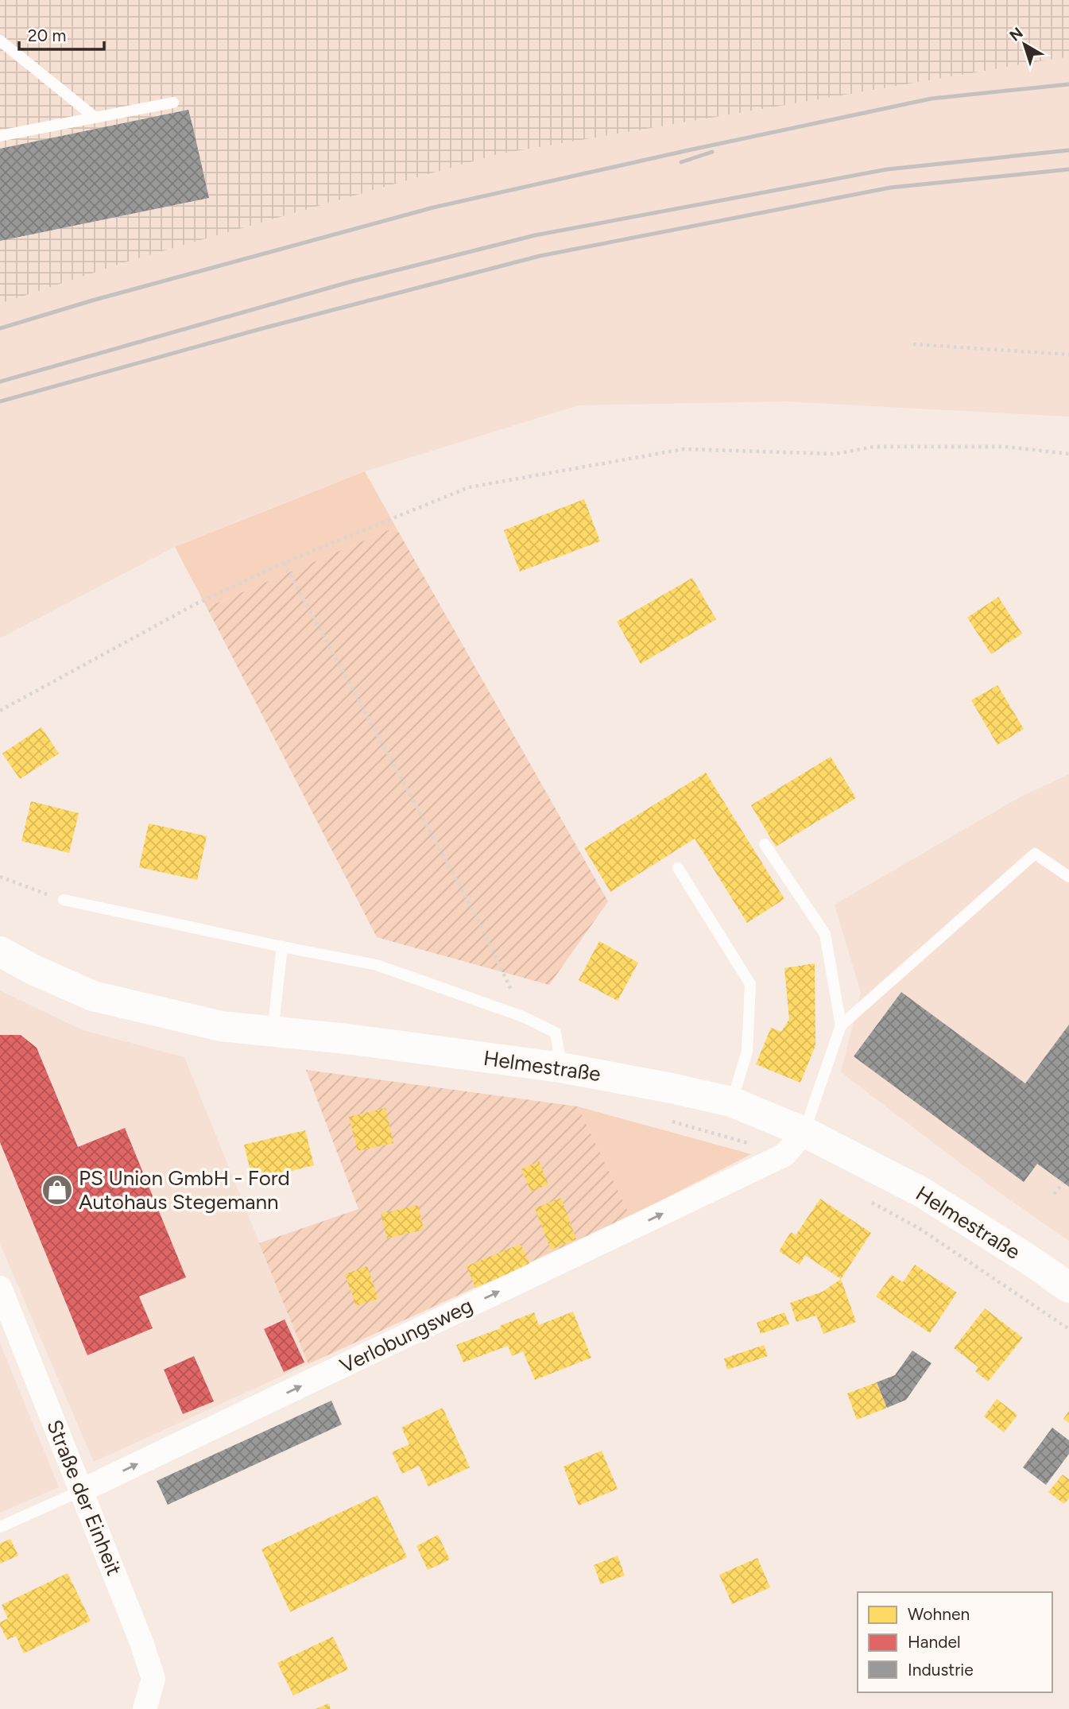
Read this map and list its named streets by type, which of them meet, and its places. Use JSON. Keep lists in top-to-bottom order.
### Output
{
  "streets": {
    "main road": ["Helmestraße"],
    "street": ["Verlobungsweg", "Straße der Einheit"]
  },
  "crossings": [
    ["Helmestraße", "Verlobungsweg"],
    ["Verlobungsweg", "Straße der Einheit"]
  ],
  "one_way": ["Verlobungsweg"],
  "places": {
    "shop": ["PS Union GmbH - Ford Autohaus Stegemann"]
  },
  "legend": ["Wohnen", "Handel", "Industrie"],
  "scale_bar": "20 m",
  "north": "top left"
}
